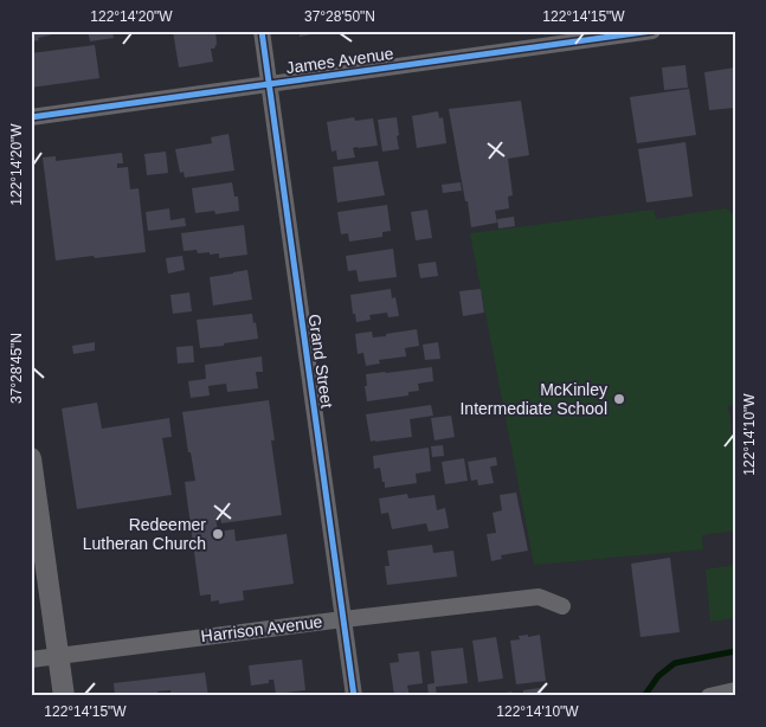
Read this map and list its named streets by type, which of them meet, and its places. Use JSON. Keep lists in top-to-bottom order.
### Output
{
  "streets": {
    "street": ["James Avenue", "Grand Street", "Harrison Avenue"]
  },
  "crossings": [
    ["James Avenue", "Grand Street"],
    ["Grand Street", "Harrison Avenue"]
  ],
  "places": ["McKinley Intermediate School", "Redeemer Lutheran Church"],
  "coordinates": [
    "122°14'20\"W",
    "37°28'50\"N",
    "122°14'15\"W",
    "37°28'45\"N",
    "122°14'10\"W"
  ]
}
